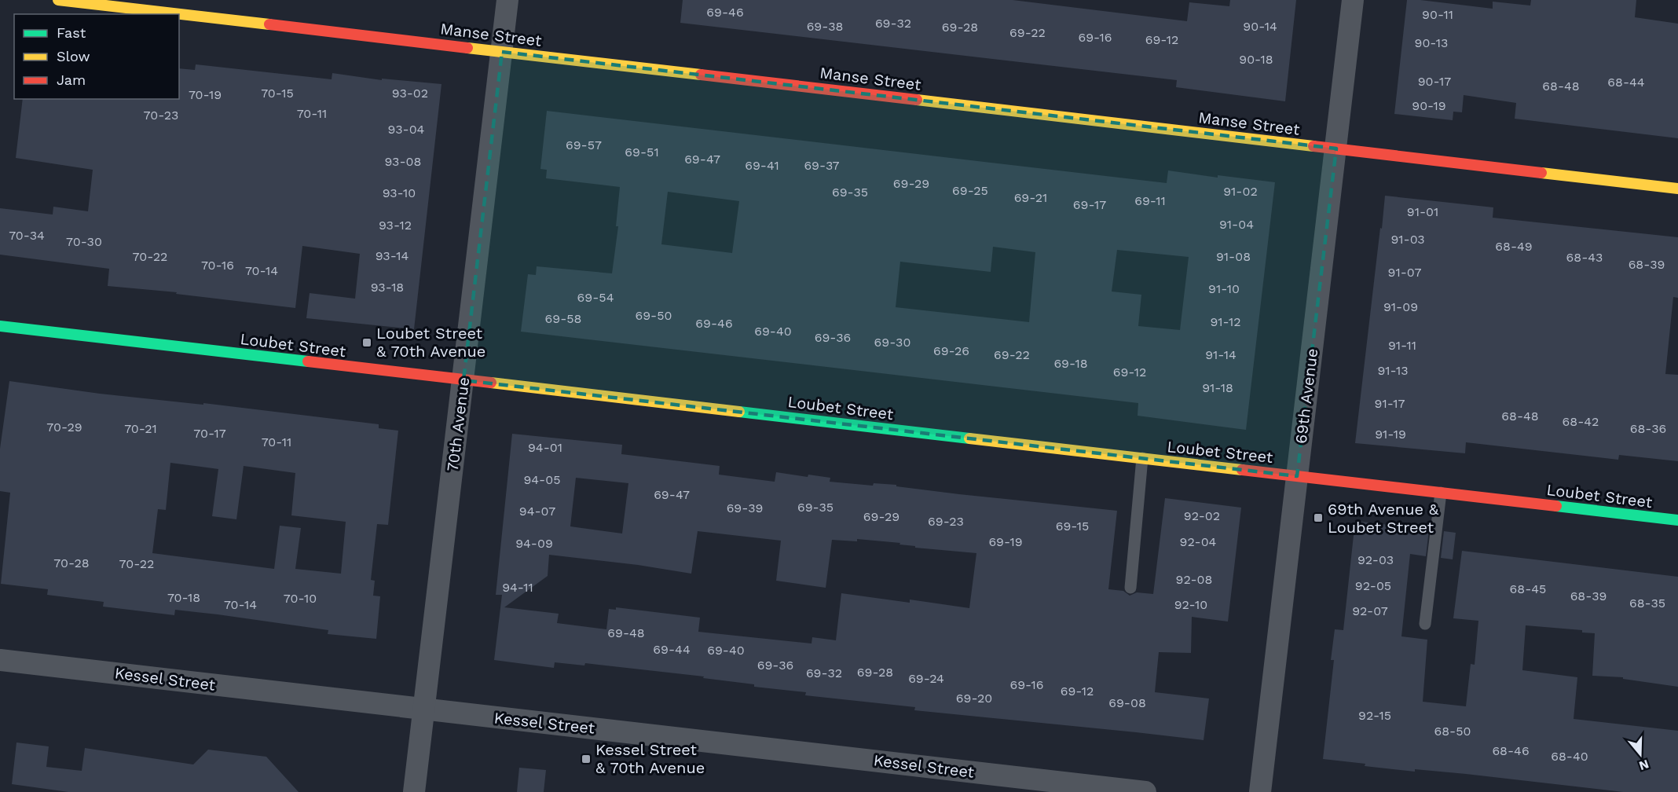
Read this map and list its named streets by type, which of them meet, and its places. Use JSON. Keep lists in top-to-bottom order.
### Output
{
  "streets": {
    "street": [
      "Manse Street",
      "Loubet Street",
      "69th Avenue",
      "70th Avenue",
      "Kessel Street"
    ]
  },
  "crossings": [
    ["Manse Street", "69th Avenue"],
    ["Manse Street", "70th Avenue"],
    ["Loubet Street", "69th Avenue"],
    ["Loubet Street", "70th Avenue"],
    ["70th Avenue", "Kessel Street"]
  ],
  "places": {
    "transit": ["Loubet Street & 70th Avenue", "69th Avenue & Loubet Street", "Kessel Street & 70th Avenue"]
  },
  "house_numbers": [
    "69-46",
    "90-11",
    "69-32",
    "69-38",
    "90-14",
    "69-28",
    "69-22",
    "69-16",
    "69-12",
    "90-13",
    "90-18",
    "90-17",
    "68-44",
    "68-48",
    "70-15",
    "93-02",
    "70-19",
    "90-19",
    "70-11",
    "70-23",
    "93-04",
    "69-57",
    "69-51",
    "69-47",
    "93-08",
    "69-41",
    "69-37",
    "69-29",
    "69-25",
    "91-02",
    "69-35",
    "93-10",
    "69-21",
    "69-11",
    "69-17",
    "91-01",
    "91-04",
    "93-12",
    "70-34",
    "91-03",
    "70-30",
    "68-49",
    "93-14",
    "70-22",
    "91-08",
    "68-43",
    "68-39",
    "70-16",
    "70-14",
    "91-07",
    "93-18",
    "91-10",
    "69-54",
    "91-09",
    "69-50",
    "69-58",
    "91-12",
    "69-46",
    "69-40",
    "69-36",
    "69-30",
    "91-11",
    "69-26",
    "69-22",
    "91-14",
    "69-18",
    "91-13",
    "69-12",
    "91-18",
    "91-17",
    "68-48",
    "68-42",
    "70-29",
    "70-21",
    "68-36",
    "70-17",
    "91-19",
    "70-11",
    "94-01",
    "94-05",
    "69-47",
    "69-35",
    "69-39",
    "94-07",
    "92-02",
    "69-29",
    "69-23",
    "69-15",
    "69-19",
    "92-04",
    "94-09",
    "92-03",
    "70-28",
    "70-22",
    "92-08",
    "92-05",
    "94-11",
    "68-45",
    "68-39",
    "70-18",
    "70-10",
    "68-35",
    "70-14",
    "92-10",
    "92-07",
    "69-48",
    "69-44",
    "69-40",
    "69-36",
    "69-28",
    "69-32",
    "69-24",
    "69-16",
    "69-12",
    "69-20",
    "69-08",
    "92-15",
    "68-50",
    "68-46",
    "68-40"
  ],
  "legend": ["Fast", "Slow", "Jam"],
  "north": "bottom"
}
